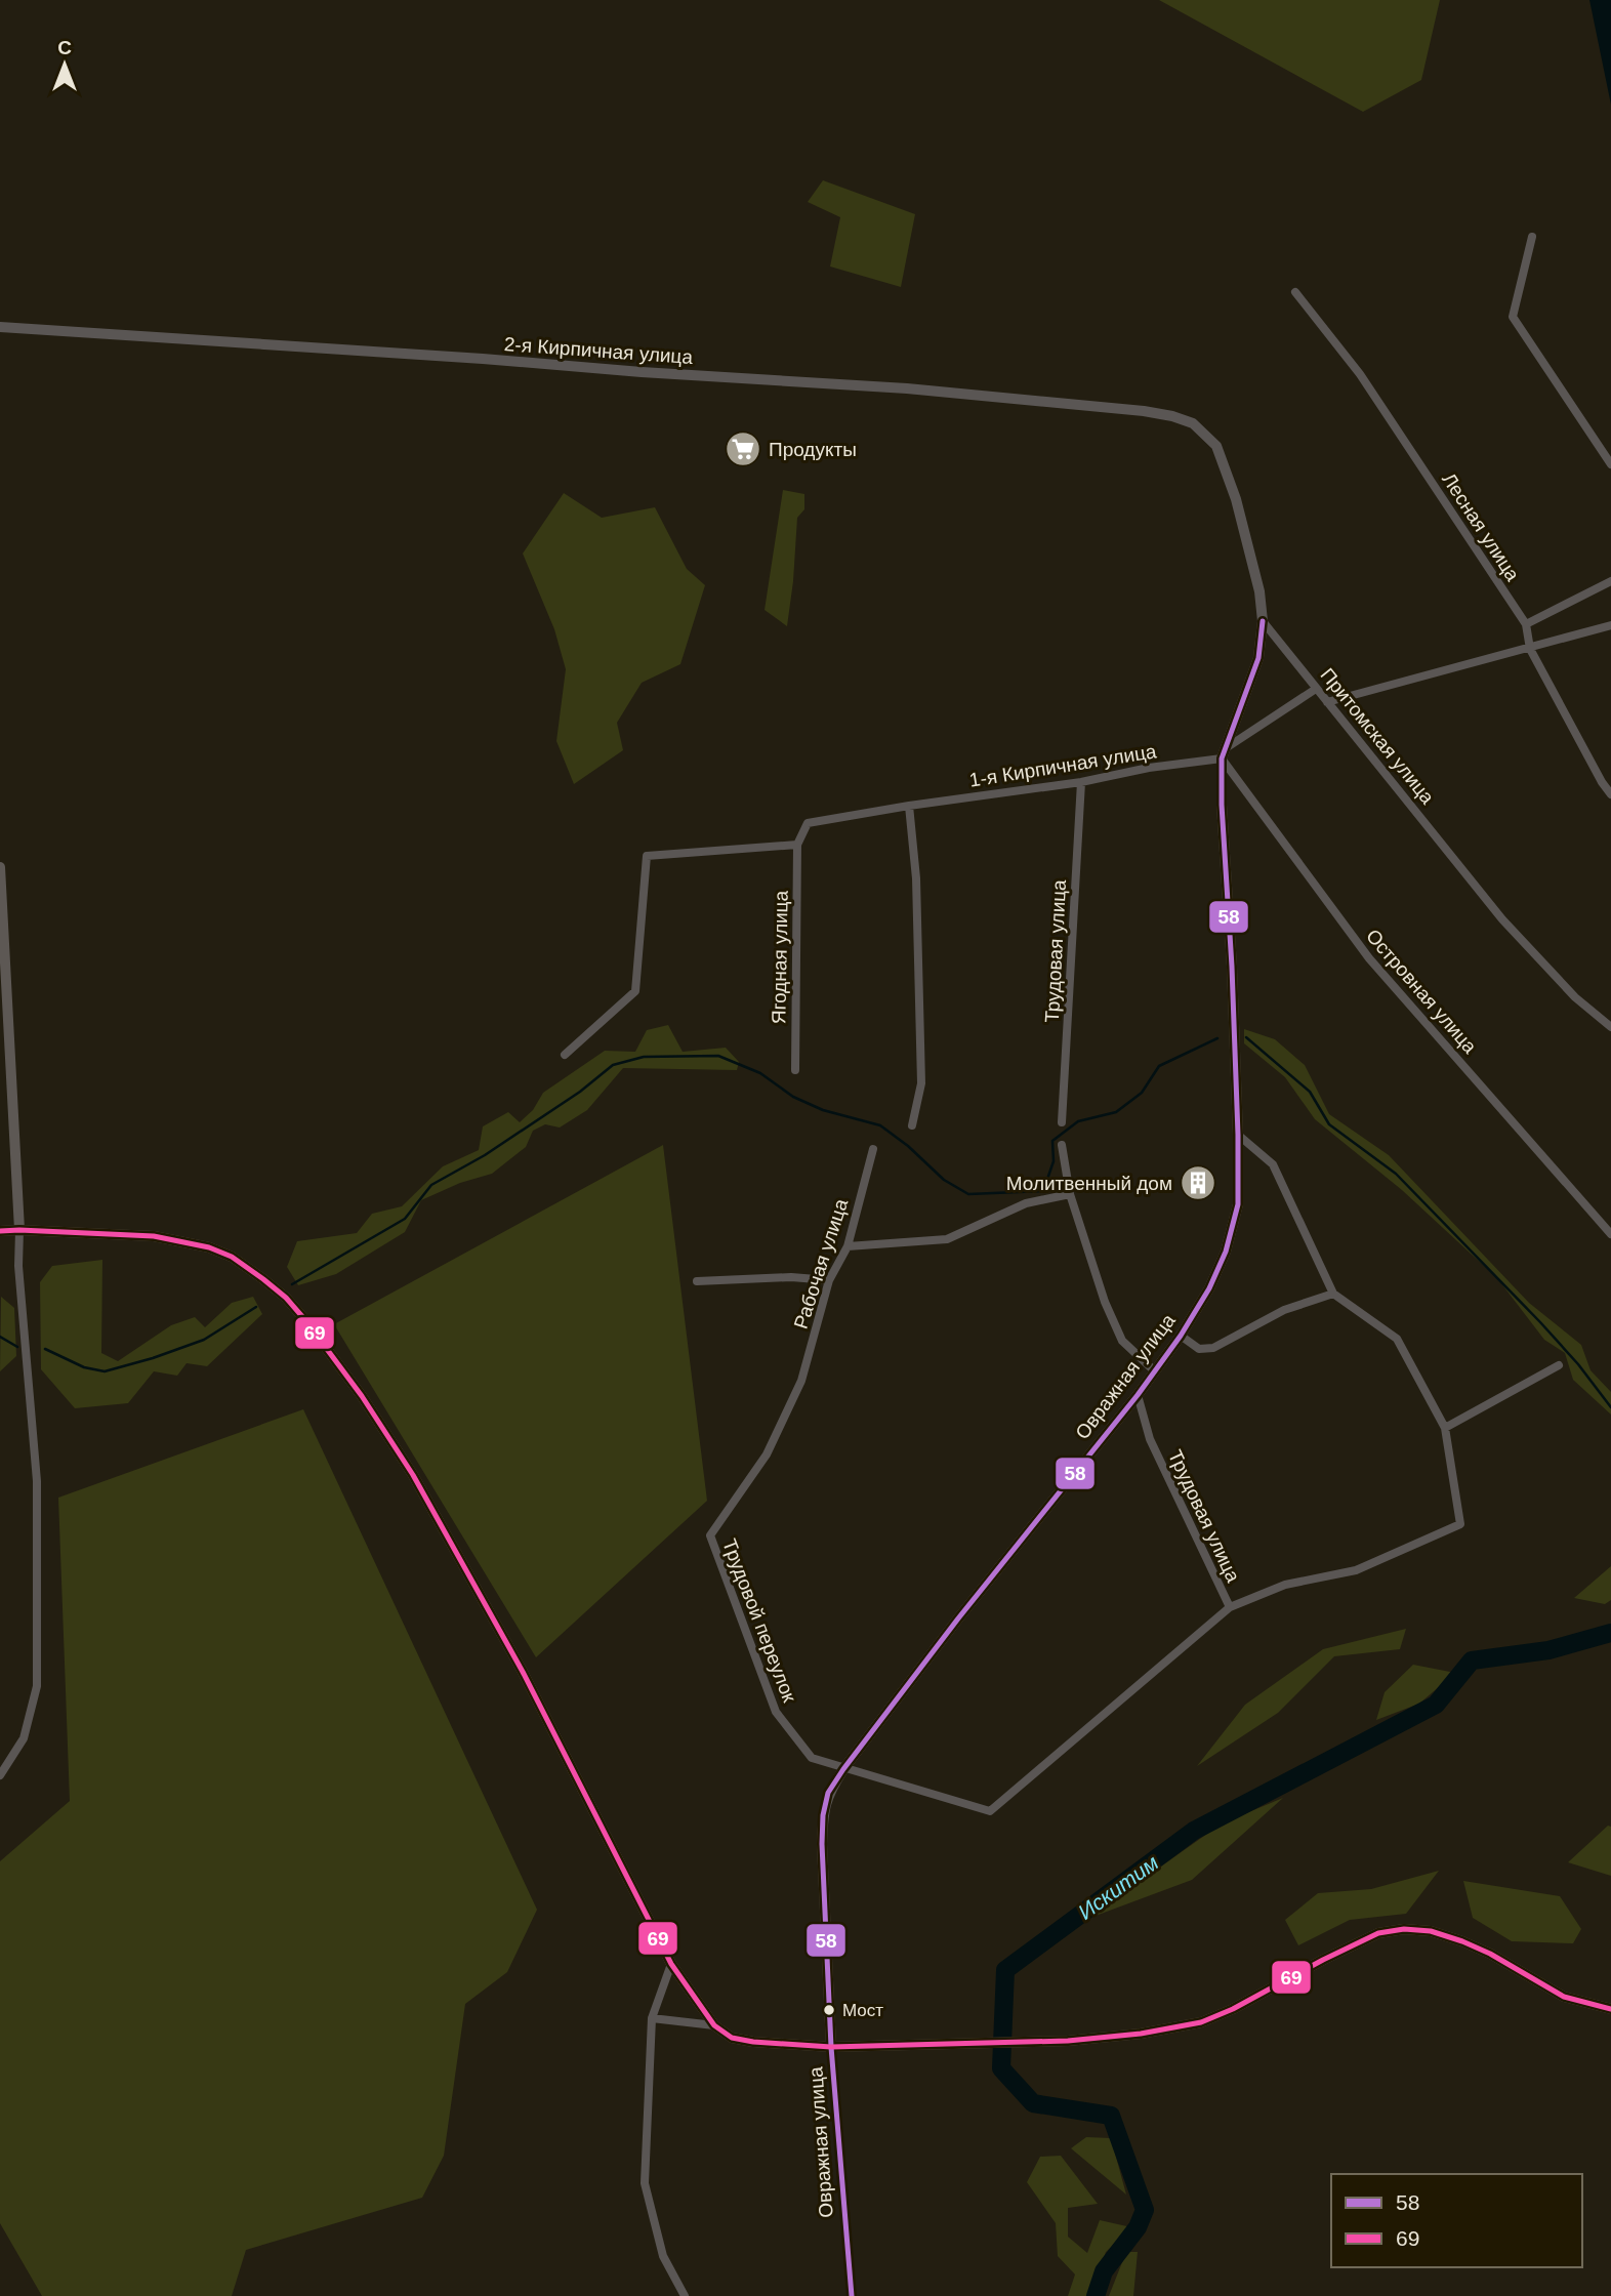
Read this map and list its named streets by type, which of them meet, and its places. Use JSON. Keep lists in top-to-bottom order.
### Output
{
  "streets": {
    "street": [
      "2-я Кирпичная улица",
      "Лесная улица",
      "Притомская улица",
      "1-я Кирпичная улица",
      "Трудовая улица",
      "Ягодная улица",
      "Островная улица",
      "Рабочая улица",
      "Овражная улица",
      "Трудовой переулок"
    ]
  },
  "crossings": [
    ["2-я Кирпичная улица", "Притомская улица"],
    ["2-я Кирпичная улица", "Овражная улица"],
    ["Притомская улица", "1-я Кирпичная улица"],
    ["Притомская улица", "Овражная улица"],
    ["1-я Кирпичная улица", "Трудовая улица"],
    ["1-я Кирпичная улица", "Ягодная улица"],
    ["1-я Кирпичная улица", "Островная улица"],
    ["1-я Кирпичная улица", "Овражная улица"],
    ["Трудовая улица", "Овражная улица"],
    ["Трудовая улица", "Трудовой переулок"],
    ["Островная улица", "Овражная улица"],
    ["Рабочая улица", "Трудовой переулок"],
    ["Овражная улица", "Трудовой переулок"]
  ],
  "water": ["Искитим"],
  "places": {
    "supermarket": ["Продукты"],
    "building": ["Молитвенный дом"],
    "other": ["Мост"]
  },
  "lines": ["transit line 58", "transit line 69"],
  "legend": ["58", "69"],
  "north": "top"
}
